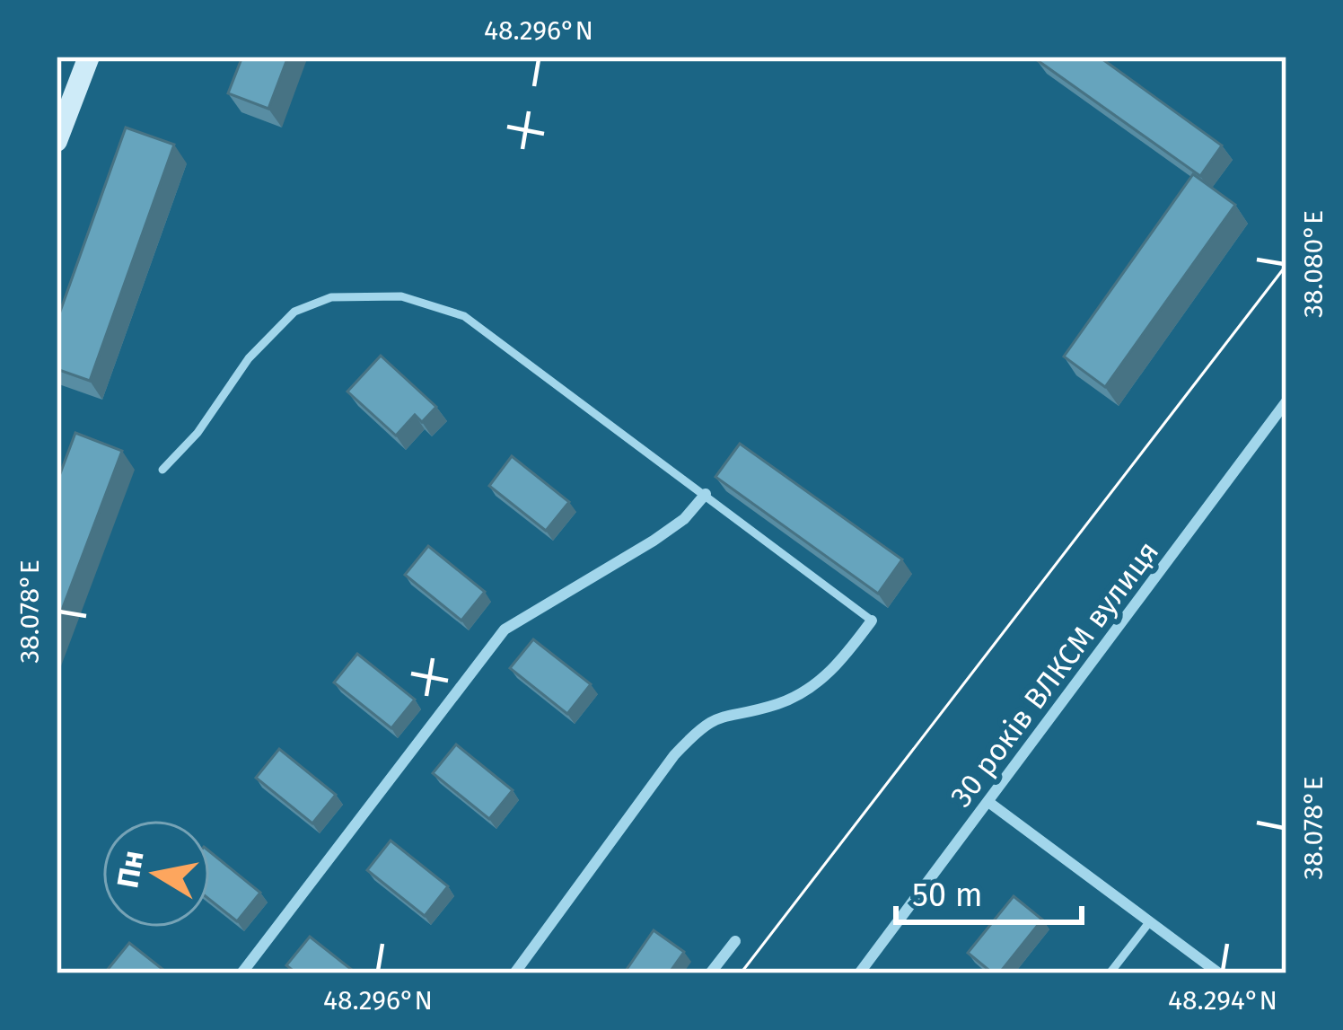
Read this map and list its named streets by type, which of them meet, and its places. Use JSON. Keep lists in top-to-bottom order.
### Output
{
  "streets": {
    "street": ["30 років ВЛКСМ вулиця"]
  },
  "scale_bar": "50 m",
  "north": "left",
  "coordinates": [
    "48.296°N",
    "38.080°E",
    "38.078°E",
    "48.294°N"
  ]
}
